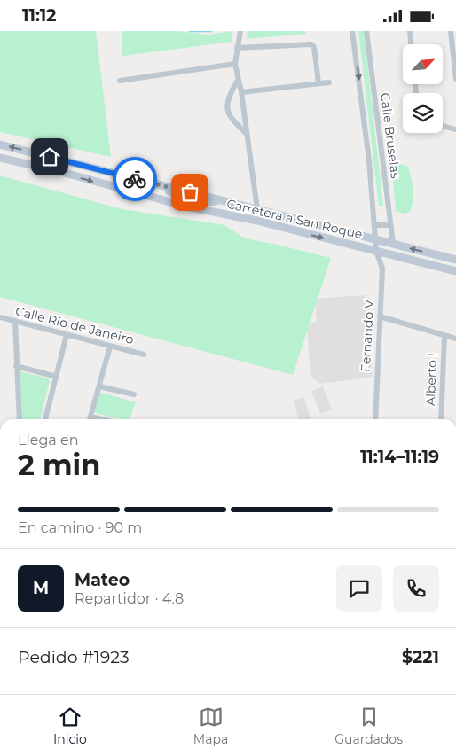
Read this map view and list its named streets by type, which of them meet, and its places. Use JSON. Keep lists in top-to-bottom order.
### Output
{
  "streets": {
    "main road": ["Carretera a San Roque"],
    "street": [
      "Calle Bruselas",
      "Calle Río de Janeiro",
      "Fernando V",
      "Alberto I"
    ]
  },
  "crossings": [
    ["Calle Bruselas", "Carretera a San Roque"],
    ["Calle Bruselas", "Fernando V"],
    ["Carretera a San Roque", "Fernando V"]
  ],
  "north": "top right",
  "page": {
    "status": "11:12",
    "heading": ["2 min", "Llega en", "11:14–11:19"],
    "panel": [
      "Mateo",
      "Repartidor · 4.8",
      "Pedido #1923",
      "$221"
    ],
    "bar": "En camino · 90 m",
    "round": "M",
    "tabs": ["Inicio", "Mapa", "Guardados"]
  }
}
